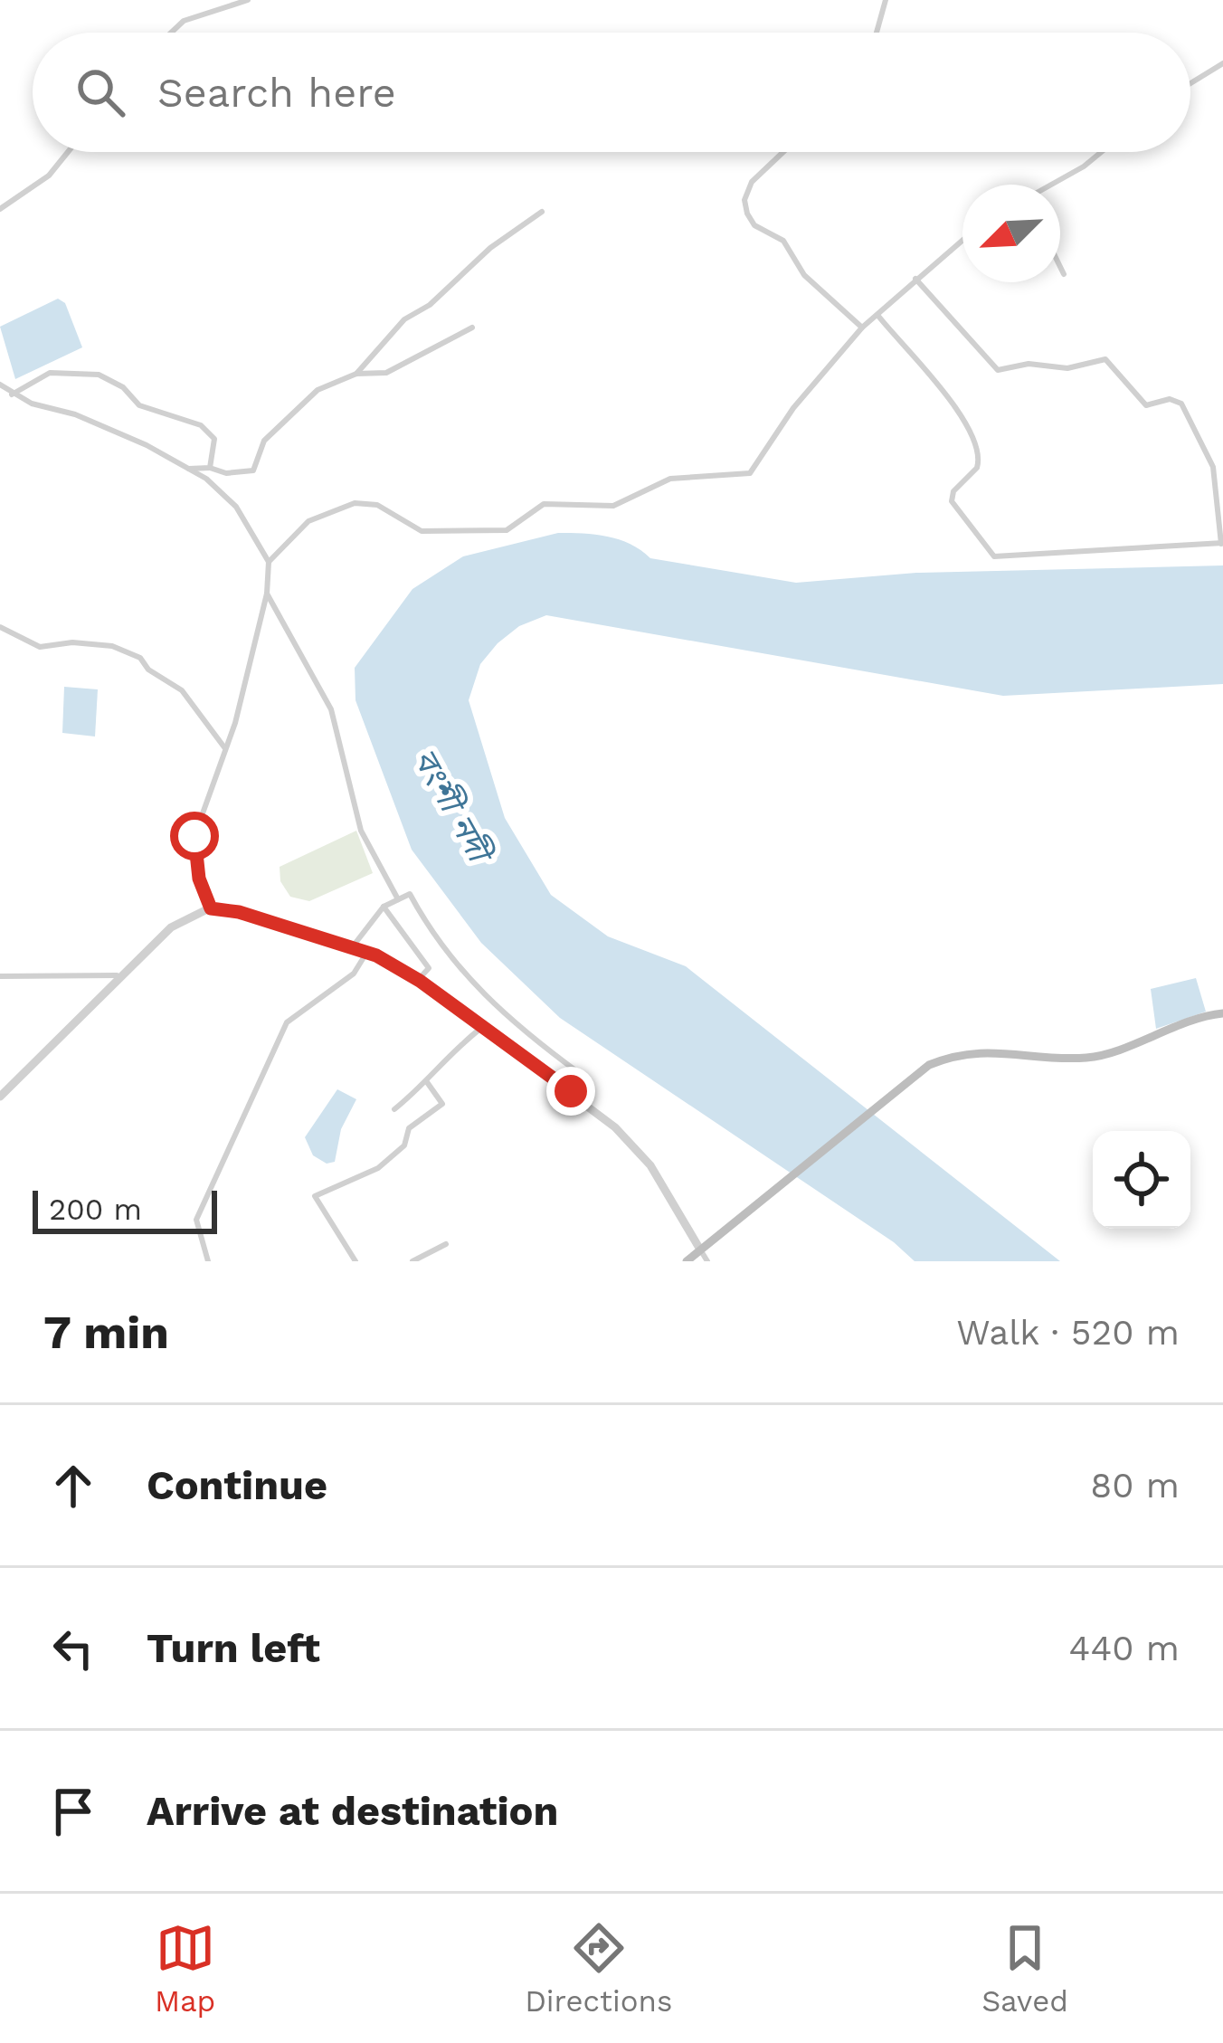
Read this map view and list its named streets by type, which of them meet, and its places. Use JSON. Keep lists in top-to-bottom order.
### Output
{
  "water": ["বংশী নদী"],
  "scale_bar": "200 m",
  "north": "bottom left",
  "page": {
    "search": "Search here",
    "scale": "200 m",
    "heading": ["7 min", "Walk · 520 m"],
    "list": [
      ["Continue", "80 m"],
      ["Turn left", "440 m"],
      "Arrive at destination"
    ],
    "nav": ["Map", "Directions", "Saved"]
  }
}
